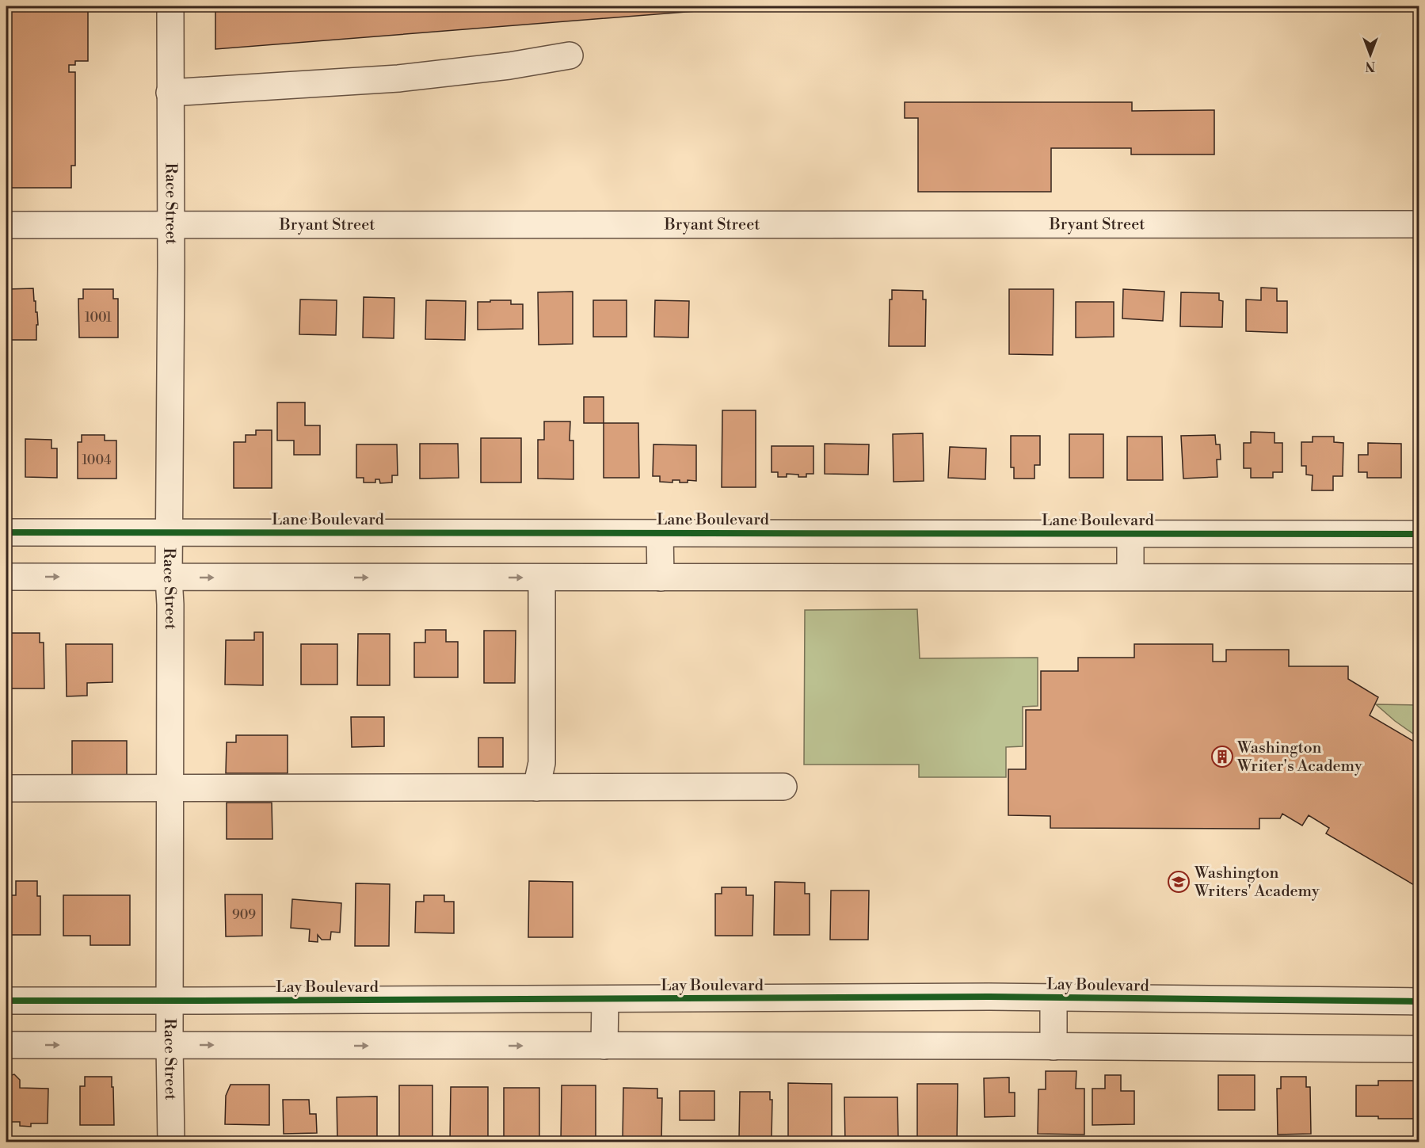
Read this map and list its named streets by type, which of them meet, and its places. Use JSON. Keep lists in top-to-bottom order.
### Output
{
  "streets": {
    "street": [
      "Race Street",
      "Bryant Street",
      "Lane Boulevard",
      "Lay Boulevard"
    ]
  },
  "crossings": [
    ["Race Street", "Bryant Street"],
    ["Race Street", "Lane Boulevard"],
    ["Race Street", "Lay Boulevard"]
  ],
  "places": {
    "building": ["Washington Writer's Academy"],
    "school or university": ["Washington Writers' Academy"]
  },
  "house_numbers": ["1001", "1004", "909"],
  "north": "bottom"
}
